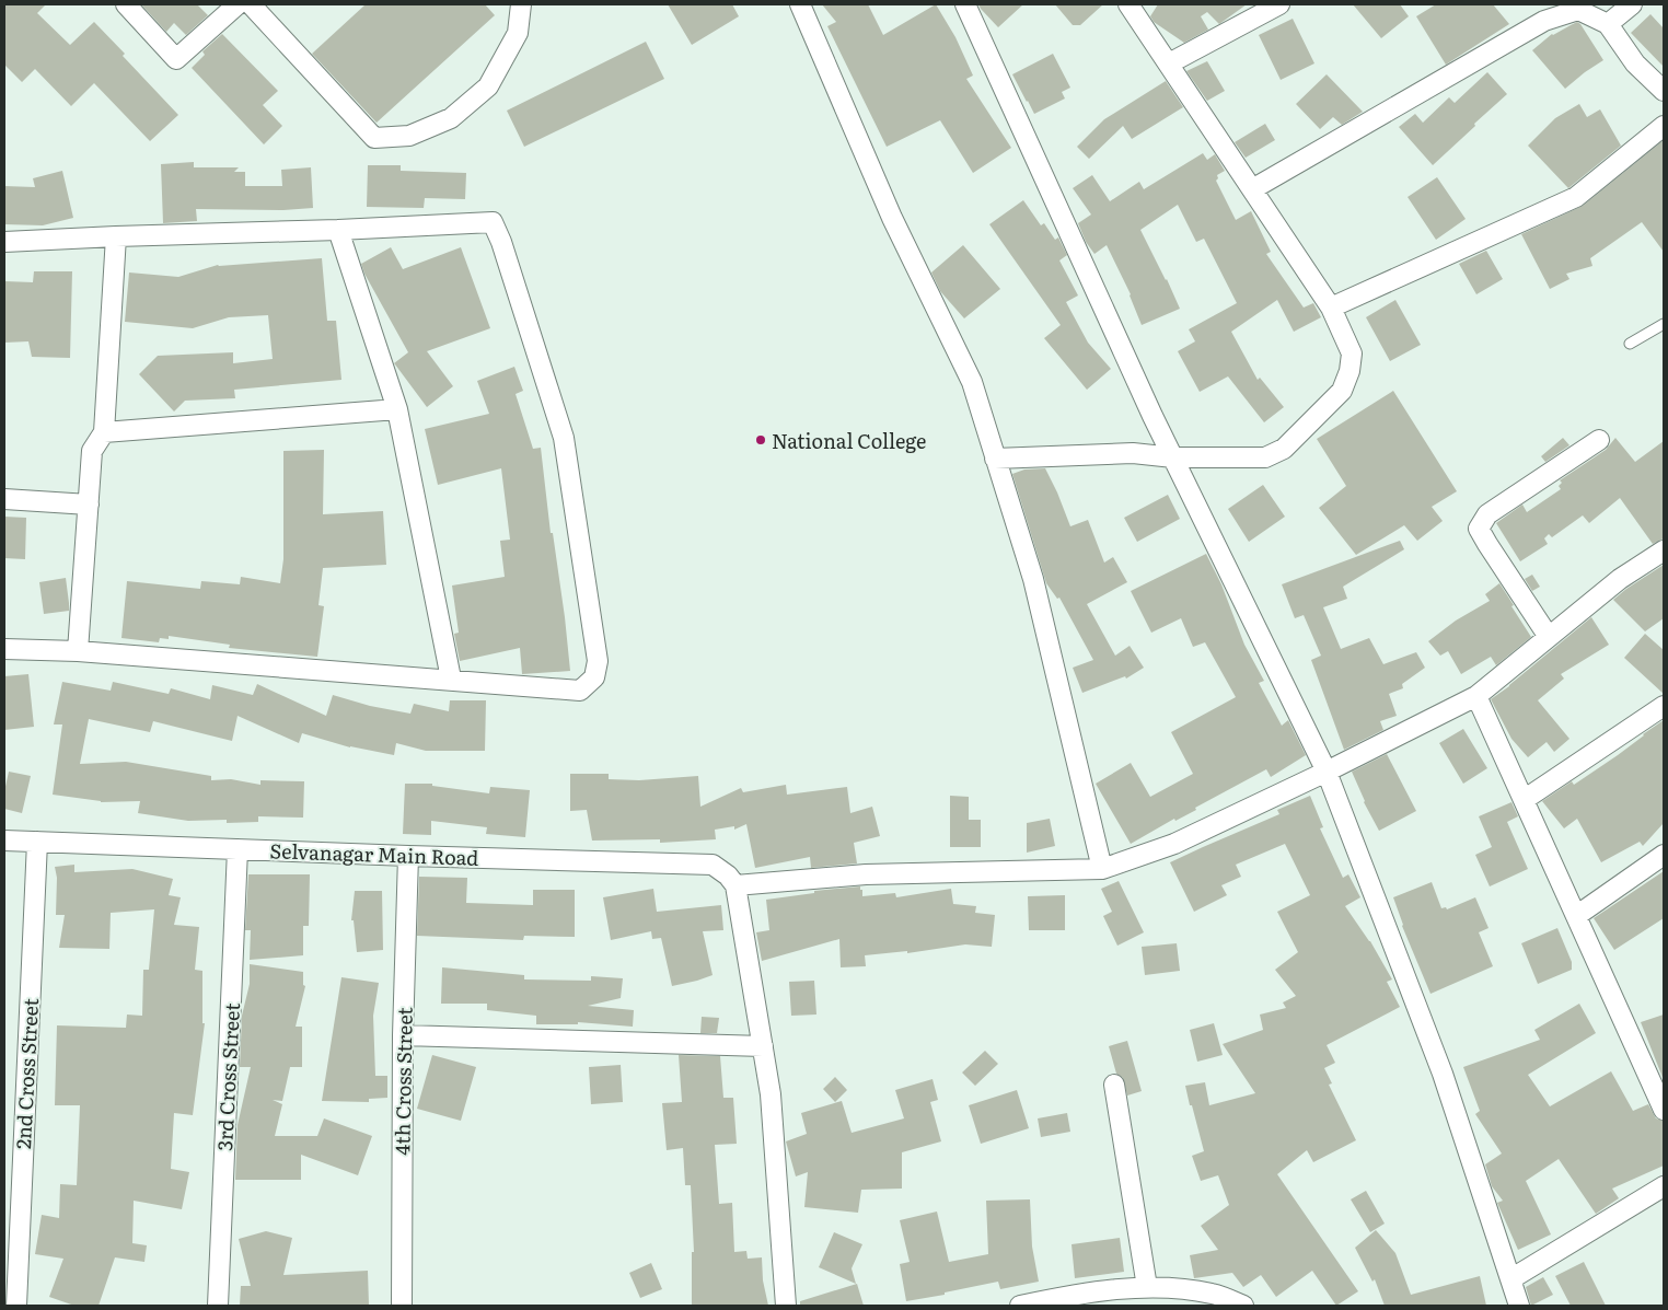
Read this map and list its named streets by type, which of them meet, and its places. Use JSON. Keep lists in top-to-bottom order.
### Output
{
  "streets": {
    "street": [
      "Selvanagar Main Road",
      "2nd Cross Street",
      "3rd Cross Street",
      "4th Cross Street"
    ]
  },
  "crossings": [
    ["Selvanagar Main Road", "2nd Cross Street"],
    ["Selvanagar Main Road", "3rd Cross Street"],
    ["Selvanagar Main Road", "4th Cross Street"]
  ],
  "places": ["National College"]
}
